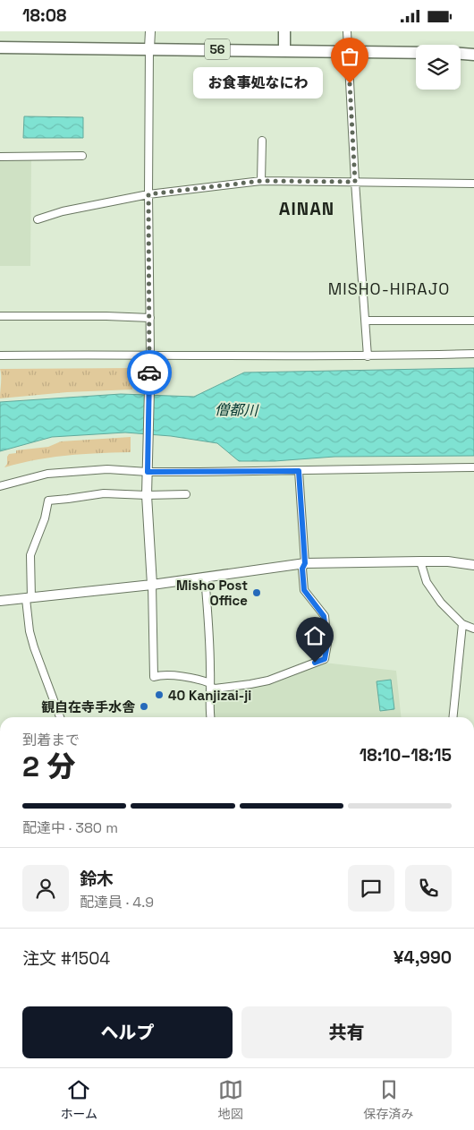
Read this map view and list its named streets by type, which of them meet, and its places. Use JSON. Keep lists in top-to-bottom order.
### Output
{
  "streets": {
    "main road": ["56"]
  },
  "districts": ["AINAN", "MISHO-HIRAJO"],
  "water": ["僧都川"],
  "places": [
    "お食事処なにわ",
    "Misho Post Office",
    "40 Kanjizai-ji",
    "観自在寺手水舎"
  ],
  "page": {
    "status": "18:08",
    "bubble": "お食事処なにわ",
    "heading": ["2 分", "到着まで", "18:10–18:15"],
    "panel": [
      "鈴木",
      "配達員 · 4.9",
      "注文 #1504",
      "¥4,990"
    ],
    "bar": "配達中 · 380 m",
    "buttons": ["ヘルプ", "共有"],
    "tabs": ["ホーム", "地図", "保存済み"]
  }
}
